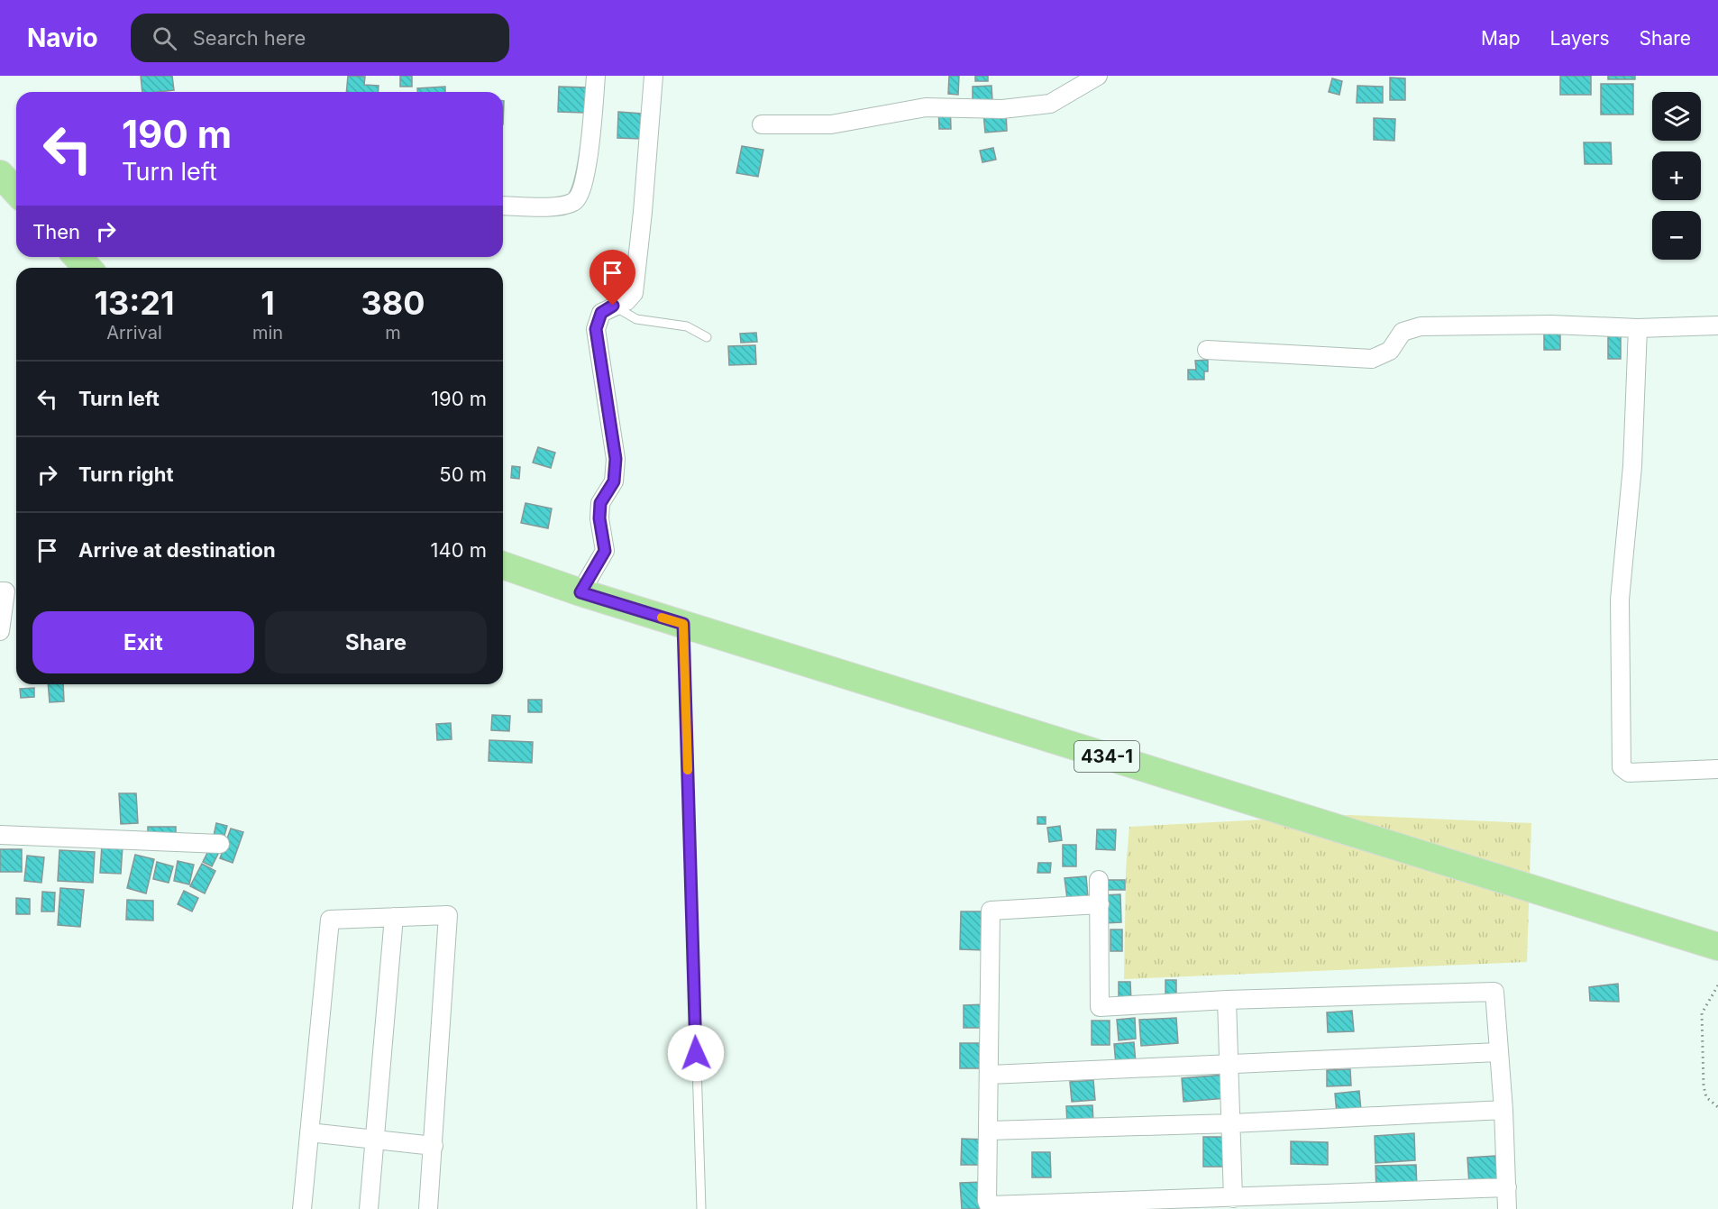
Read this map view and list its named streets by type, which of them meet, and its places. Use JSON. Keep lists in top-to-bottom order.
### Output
{
  "streets": {
    "main road": ["434-1"]
  },
  "page": {
    "header": "Navio",
    "search": "Search here",
    "nav": ["Map", "Layers", "Share"],
    "map_buttons": ["+", "−"],
    "turn": ["190 m", "Turn left"],
    "then": "Then",
    "eta": [
      "13:21",
      "Arrival",
      "1",
      "min",
      "380",
      "m"
    ],
    "list": [
      {
        "name": "Turn left",
        "value": "190 m"
      },
      {
        "name": "Turn right",
        "value": "50 m"
      },
      {
        "name": "Arrive at destination",
        "value": "140 m"
      }
    ],
    "buttons": ["Exit", "Share"]
  }
}
